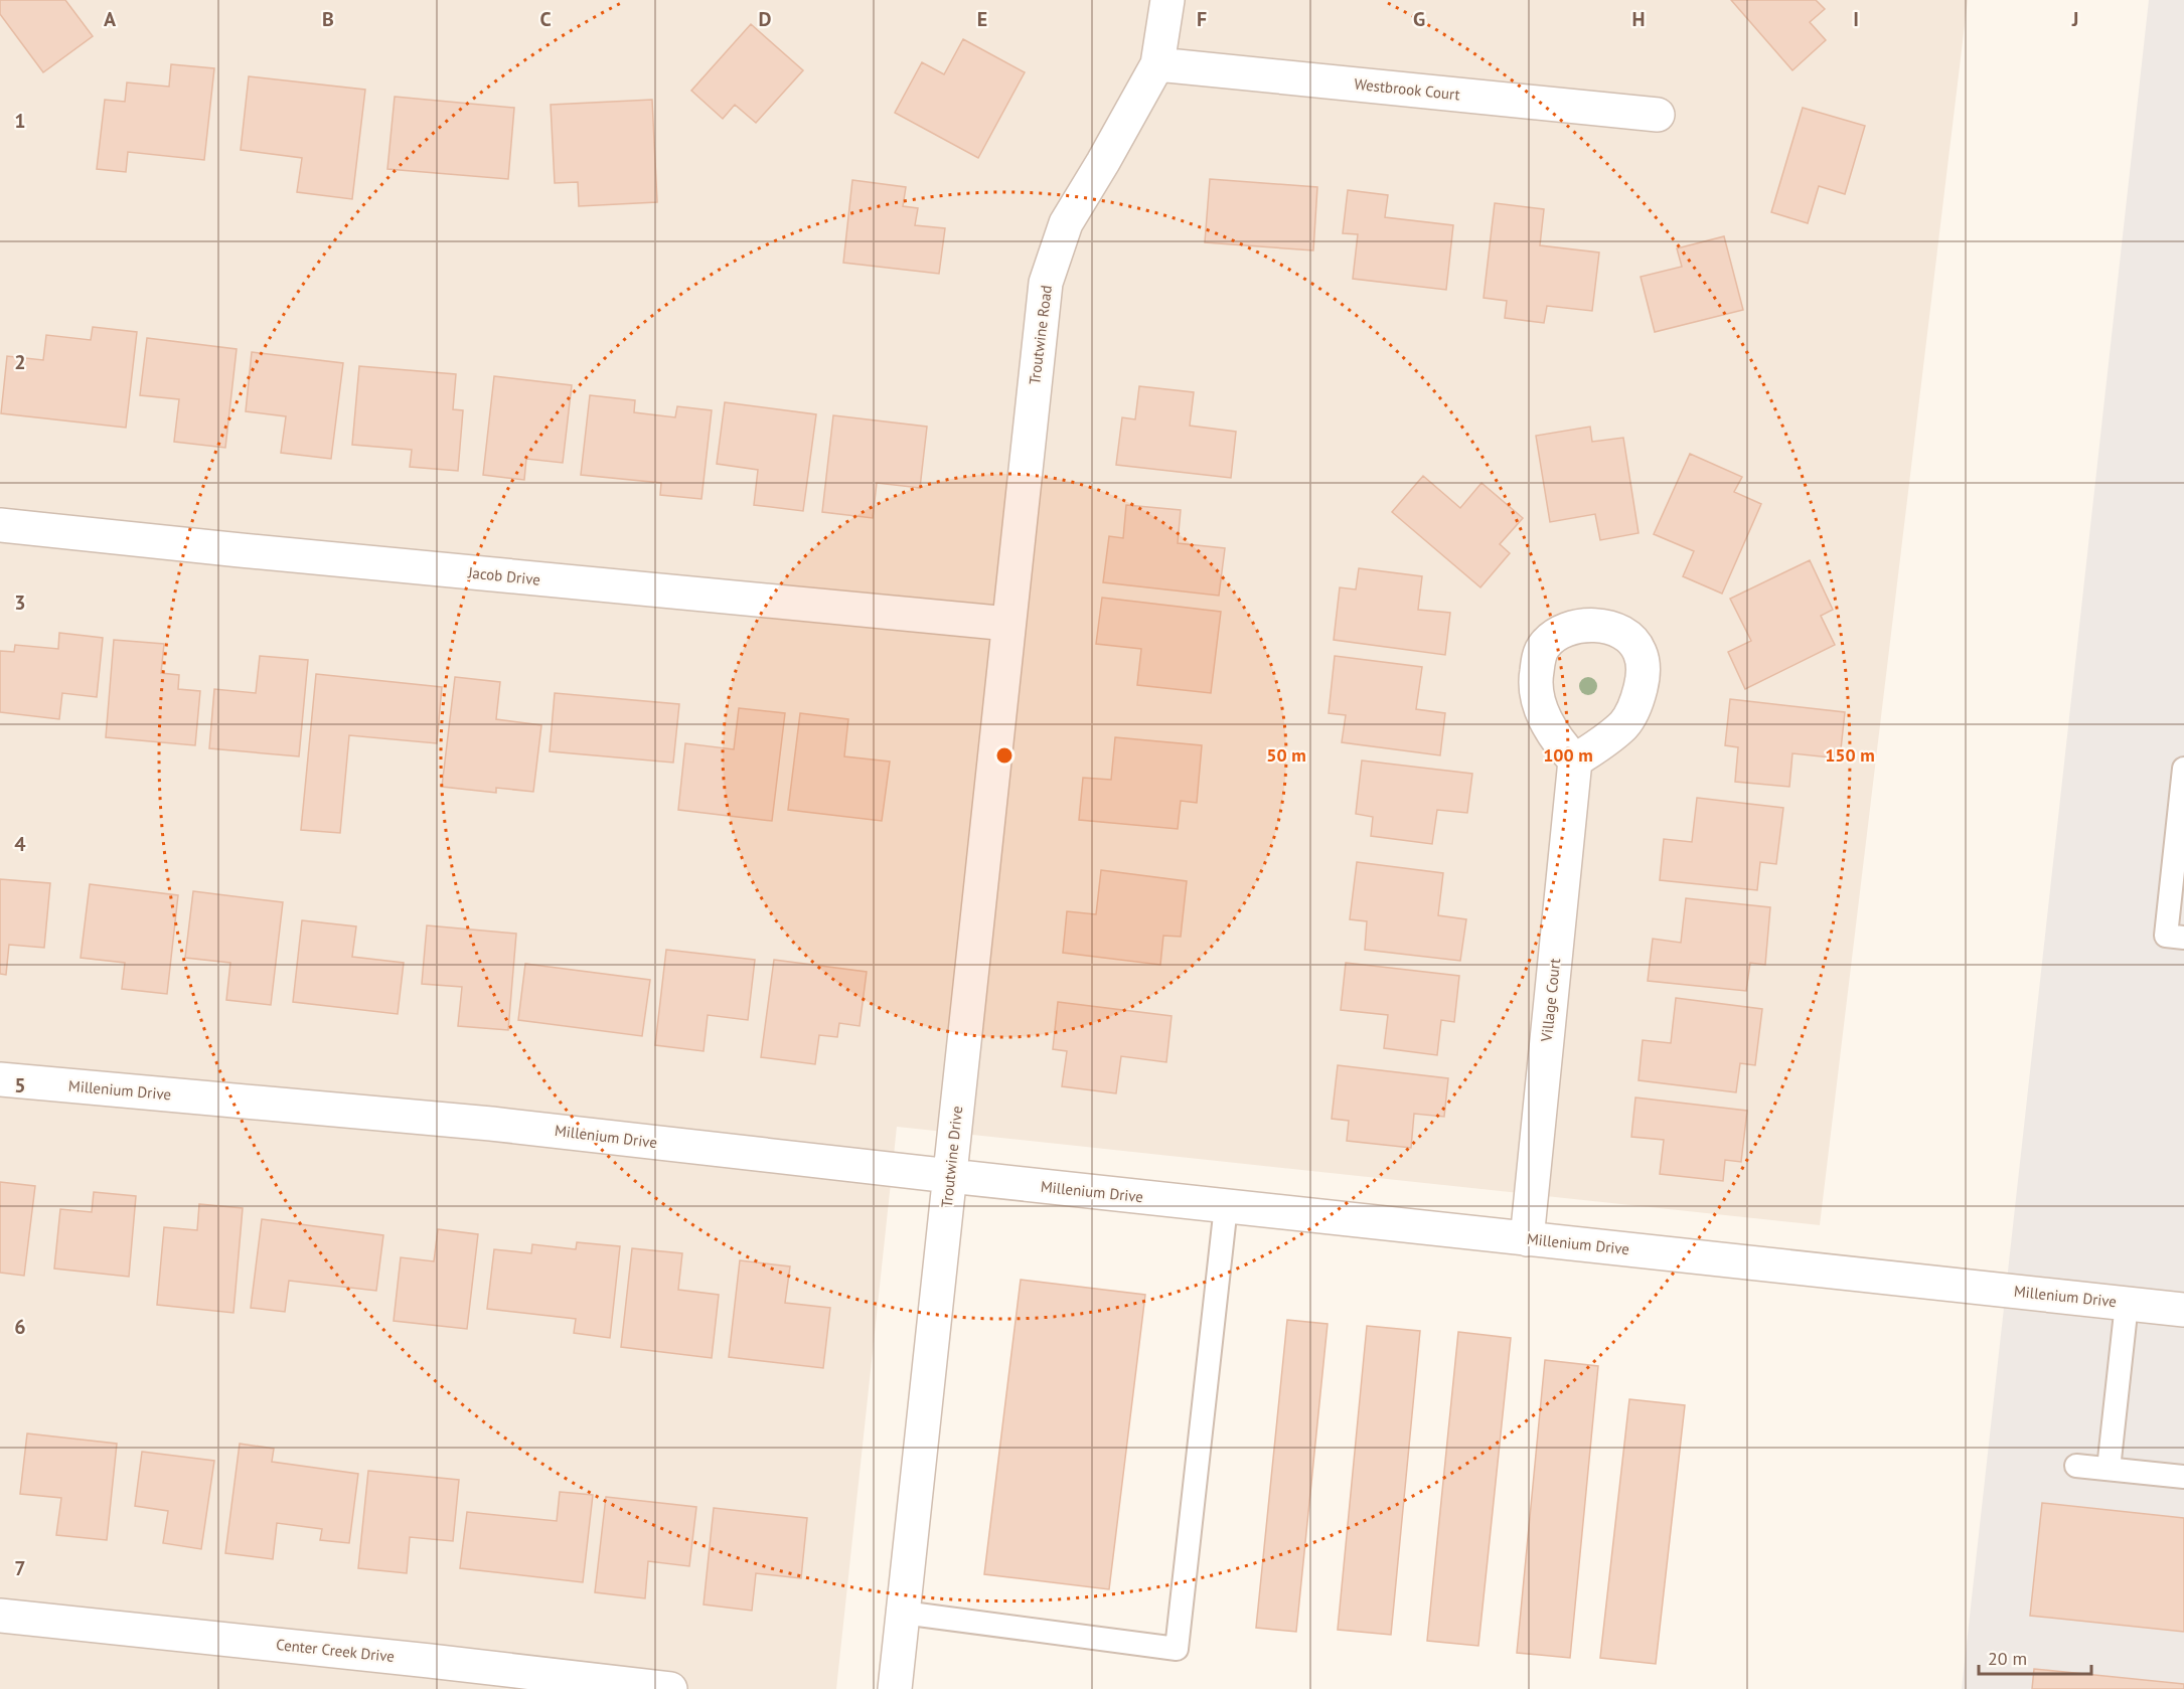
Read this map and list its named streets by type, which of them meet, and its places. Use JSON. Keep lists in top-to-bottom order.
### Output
{
  "streets": {
    "street": [
      "Westbrook Court",
      "Troutwine Road",
      "Jacob Drive",
      "Village Court",
      "Millenium Drive",
      "Troutwine Drive",
      "Center Creek Drive"
    ]
  },
  "crossings": [
    ["Westbrook Court", "Troutwine Road"],
    ["Troutwine Road", "Jacob Drive"],
    ["Troutwine Road", "Troutwine Drive"],
    ["Jacob Drive", "Troutwine Drive"],
    ["Village Court", "Millenium Drive"],
    ["Millenium Drive", "Troutwine Drive"]
  ],
  "scale_bar": "20 m",
  "grid": {
    "columns": [
      "A",
      "B",
      "C",
      "D",
      "E",
      "F",
      "G",
      "H",
      "I",
      "J"
    ],
    "rows": [
      "1",
      "2",
      "3",
      "4",
      "5",
      "6",
      "7"
    ]
  },
  "rings": ["50 m", "100 m", "150 m"]
}
